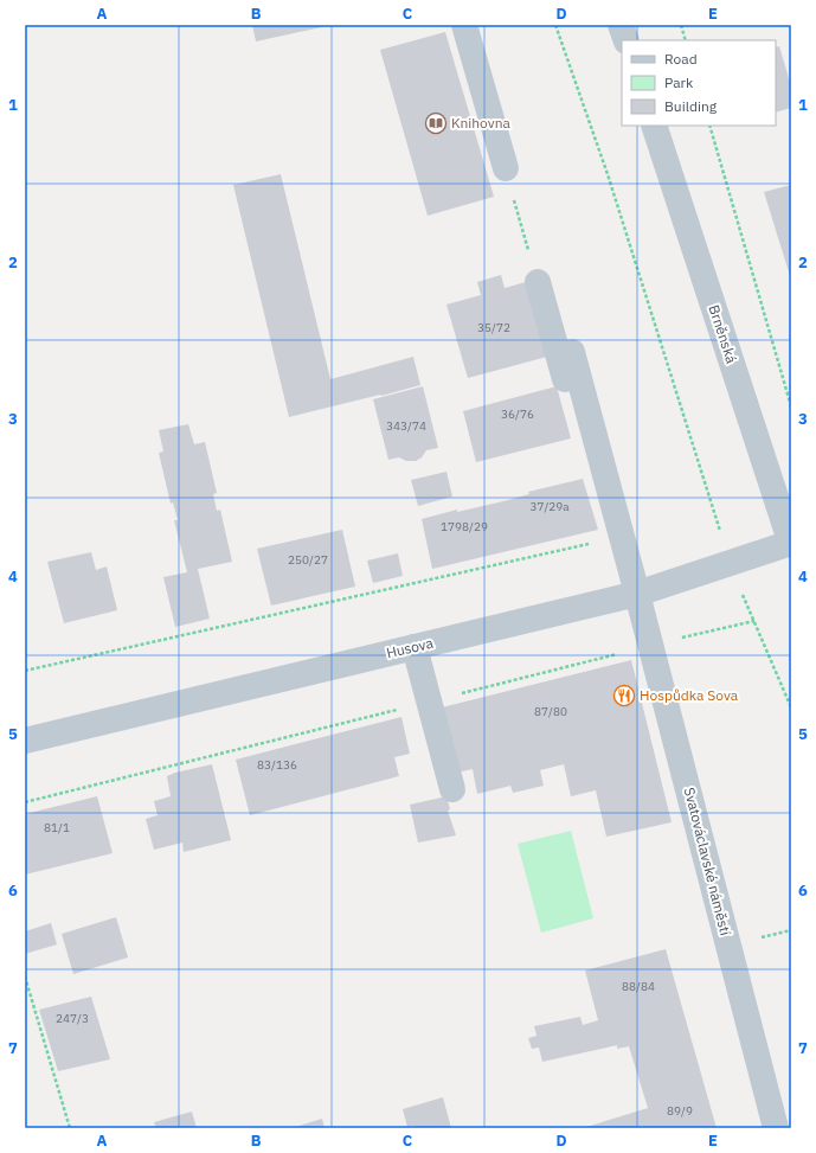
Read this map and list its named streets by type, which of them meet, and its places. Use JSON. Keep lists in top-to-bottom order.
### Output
{
  "streets": {
    "street": ["Brněnská", "Husova", "Svatováclavské náměstí"]
  },
  "crossings": [
    ["Brněnská", "Husova"],
    ["Husova", "Svatováclavské náměstí"]
  ],
  "places": {
    "library": ["Knihovna"],
    "restaurant": ["Hospůdka Sova"]
  },
  "house_numbers": [
    "35/72",
    "36/76",
    "343/74",
    "37/29a",
    "1798/29",
    "250/27",
    "87/80",
    "83/136",
    "81/1",
    "88/84",
    "247/3",
    "89/9"
  ],
  "legend": ["Road", "Park", "Building"],
  "grid": {
    "columns": [
      "A",
      "B",
      "C",
      "D",
      "E"
    ],
    "rows": [
      "1",
      "2",
      "3",
      "4",
      "5",
      "6",
      "7"
    ]
  }
}
